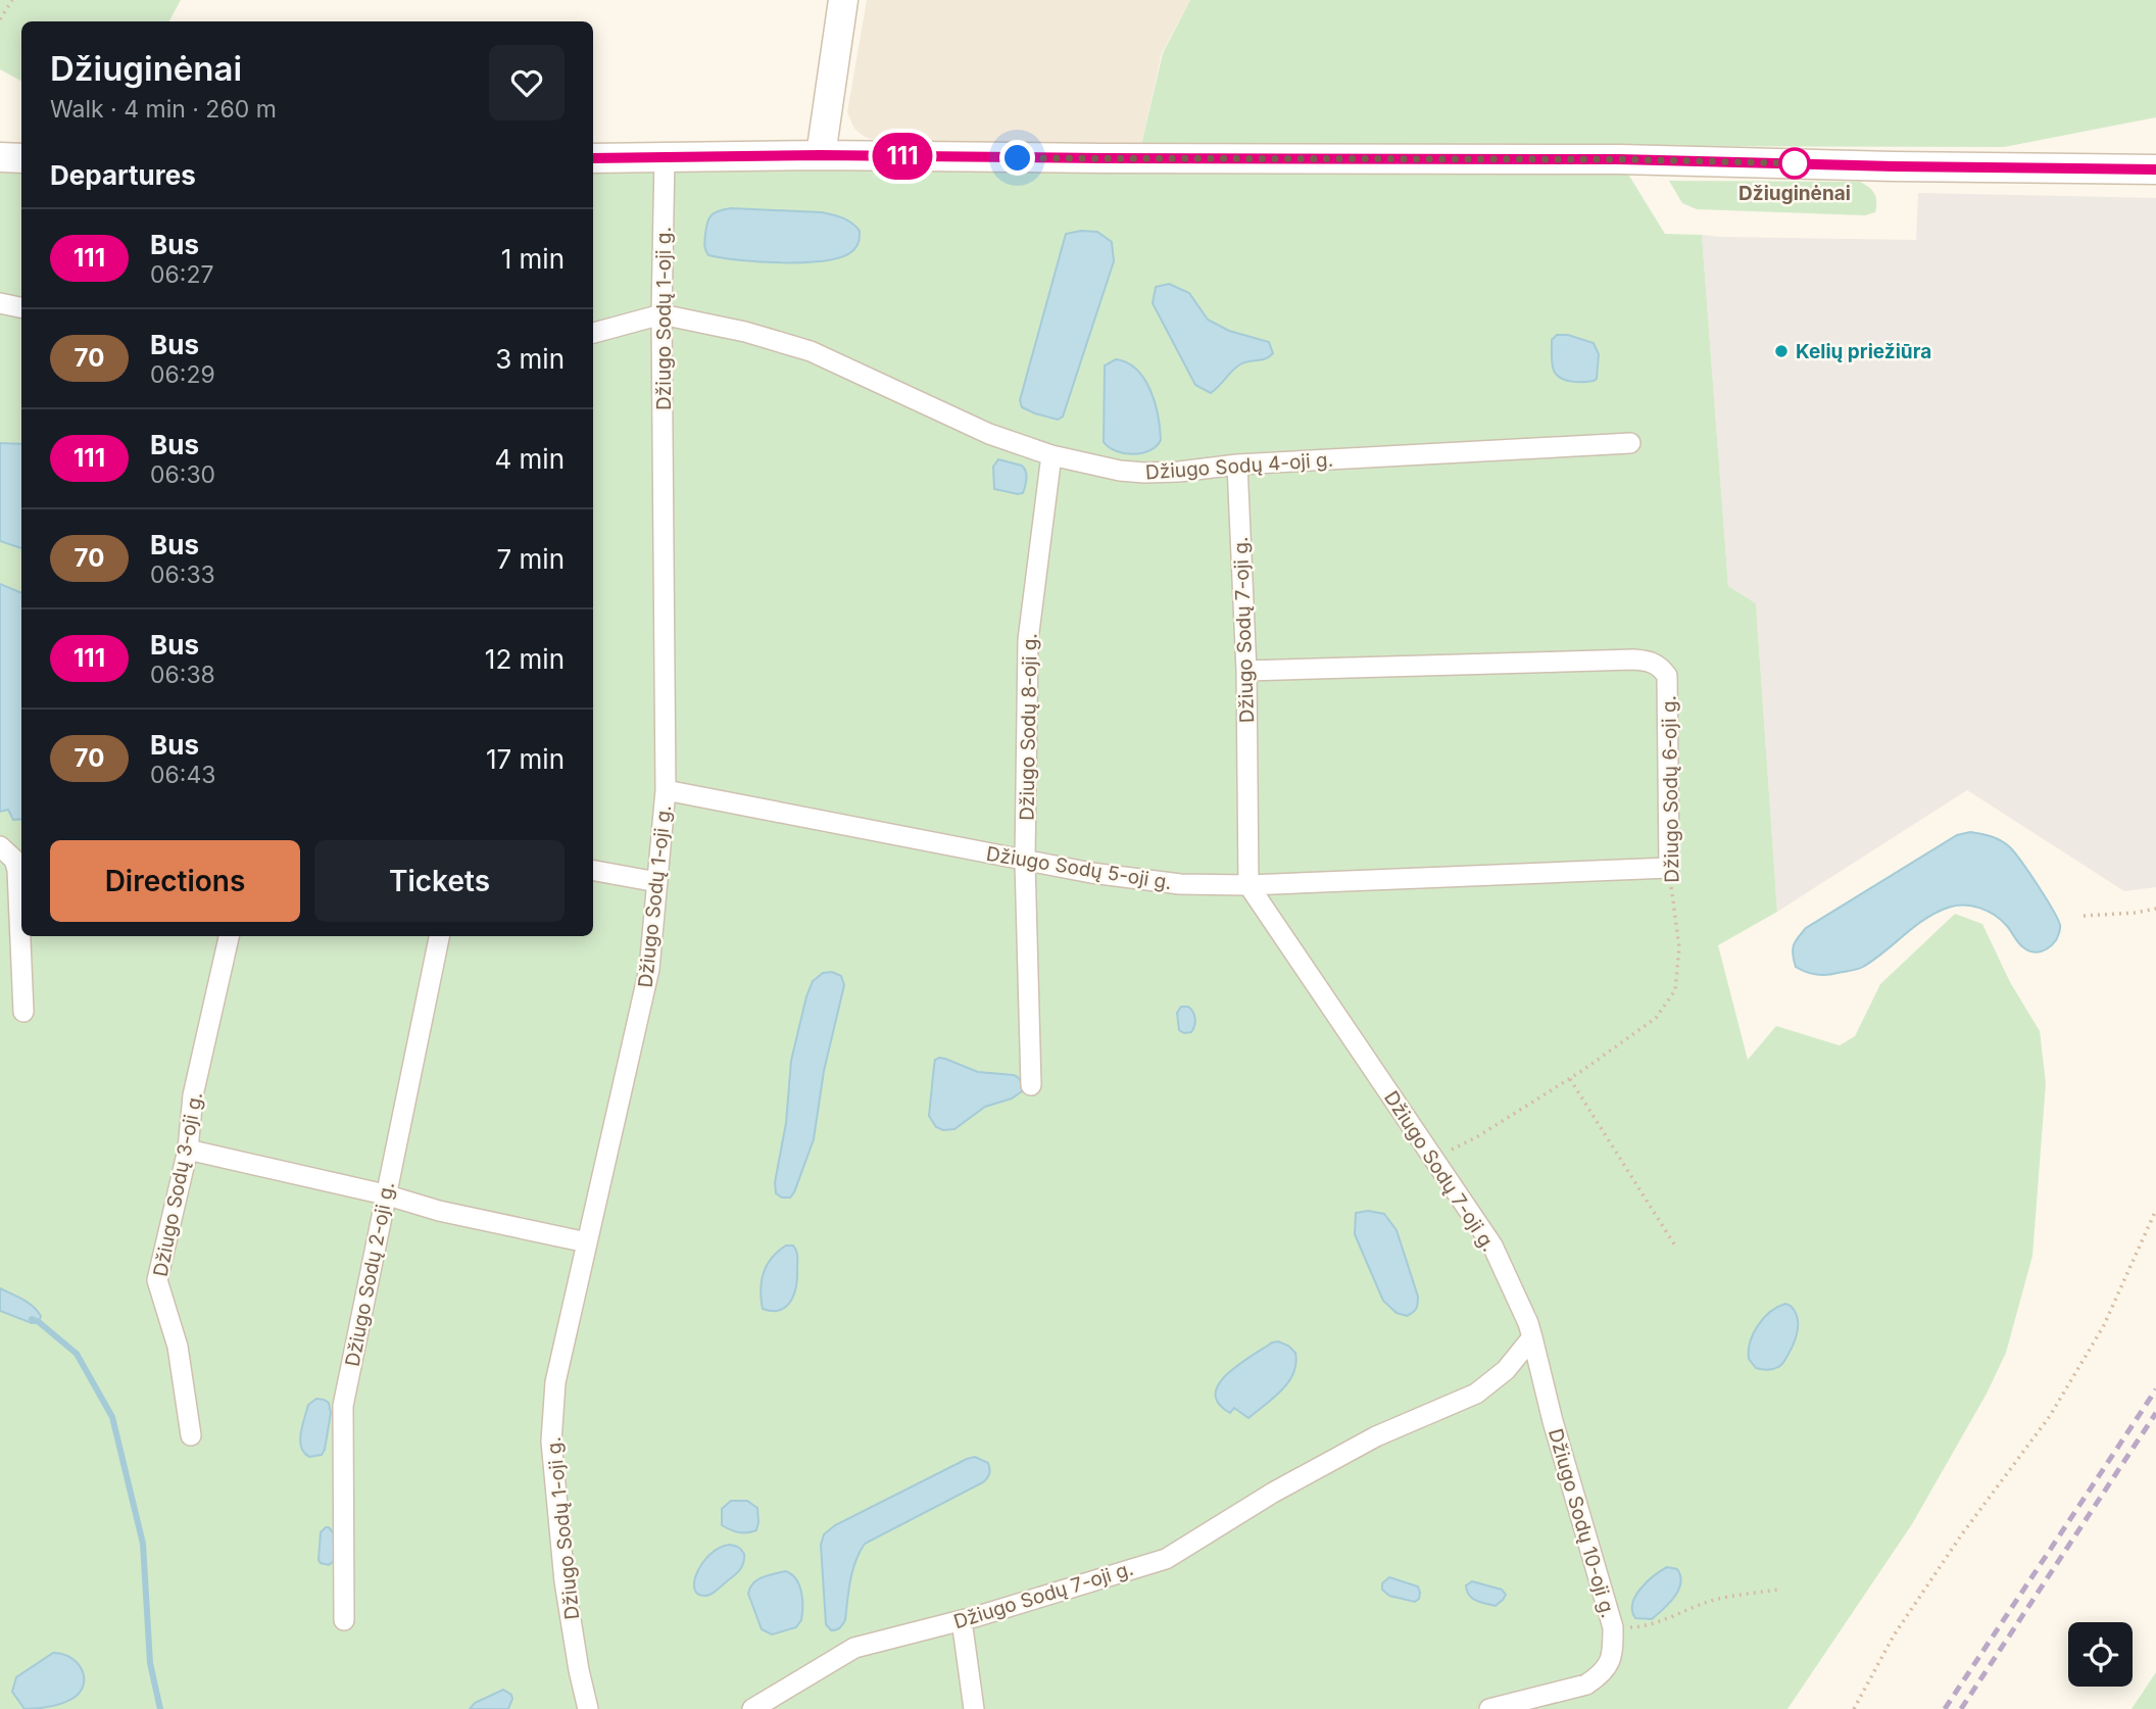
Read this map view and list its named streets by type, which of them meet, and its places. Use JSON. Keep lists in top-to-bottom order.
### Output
{
  "streets": {
    "street": [
      "Džiugo Sodų 1-oji g.",
      "Džiugo Sodų 4-oji g.",
      "Džiugo Sodų 7-oji g.",
      "Džiugo Sodų 8-oji g.",
      "Džiugo Sodų 6-oji g.",
      "Džiugo Sodų 5-oji g.",
      "Džiugo Sodų 3-oji g.",
      "Džiugo Sodų 2-oji g.",
      "Džiugo Sodų 10-oji g."
    ]
  },
  "crossings": [
    ["Džiugo Sodų 1-oji g.", "Džiugo Sodų 4-oji g."],
    ["Džiugo Sodų 1-oji g.", "Džiugo Sodų 5-oji g."],
    ["Džiugo Sodų 4-oji g.", "Džiugo Sodų 7-oji g."],
    ["Džiugo Sodų 4-oji g.", "Džiugo Sodų 8-oji g."],
    ["Džiugo Sodų 7-oji g.", "Džiugo Sodų 6-oji g."],
    ["Džiugo Sodų 7-oji g.", "Džiugo Sodų 5-oji g."],
    ["Džiugo Sodų 7-oji g.", "Džiugo Sodų 10-oji g."],
    ["Džiugo Sodų 8-oji g.", "Džiugo Sodų 5-oji g."],
    ["Džiugo Sodų 6-oji g.", "Džiugo Sodų 5-oji g."]
  ],
  "places": ["Džiuginėnai", "Kelių priežiūra"],
  "lines": ["bus line 111"],
  "page": {
    "on_map": "111",
    "heading": [
      ["Džiuginėnai", "Walk · 4 min · 260 m"],
      "Departures"
    ],
    "list": [
      {
        "mark": "111",
        "name": "Bus",
        "note": "06:27",
        "value": "1 min"
      },
      {
        "mark": "70",
        "name": "Bus",
        "note": "06:29",
        "value": "3 min"
      },
      {
        "mark": "111",
        "name": "Bus",
        "note": "06:30",
        "value": "4 min"
      },
      {
        "mark": "70",
        "name": "Bus",
        "note": "06:33",
        "value": "7 min"
      },
      {
        "mark": "111",
        "name": "Bus",
        "note": "06:38",
        "value": "12 min"
      },
      {
        "mark": "70",
        "name": "Bus",
        "note": "06:43",
        "value": "17 min"
      }
    ],
    "buttons": ["Directions", "Tickets"]
  }
}
